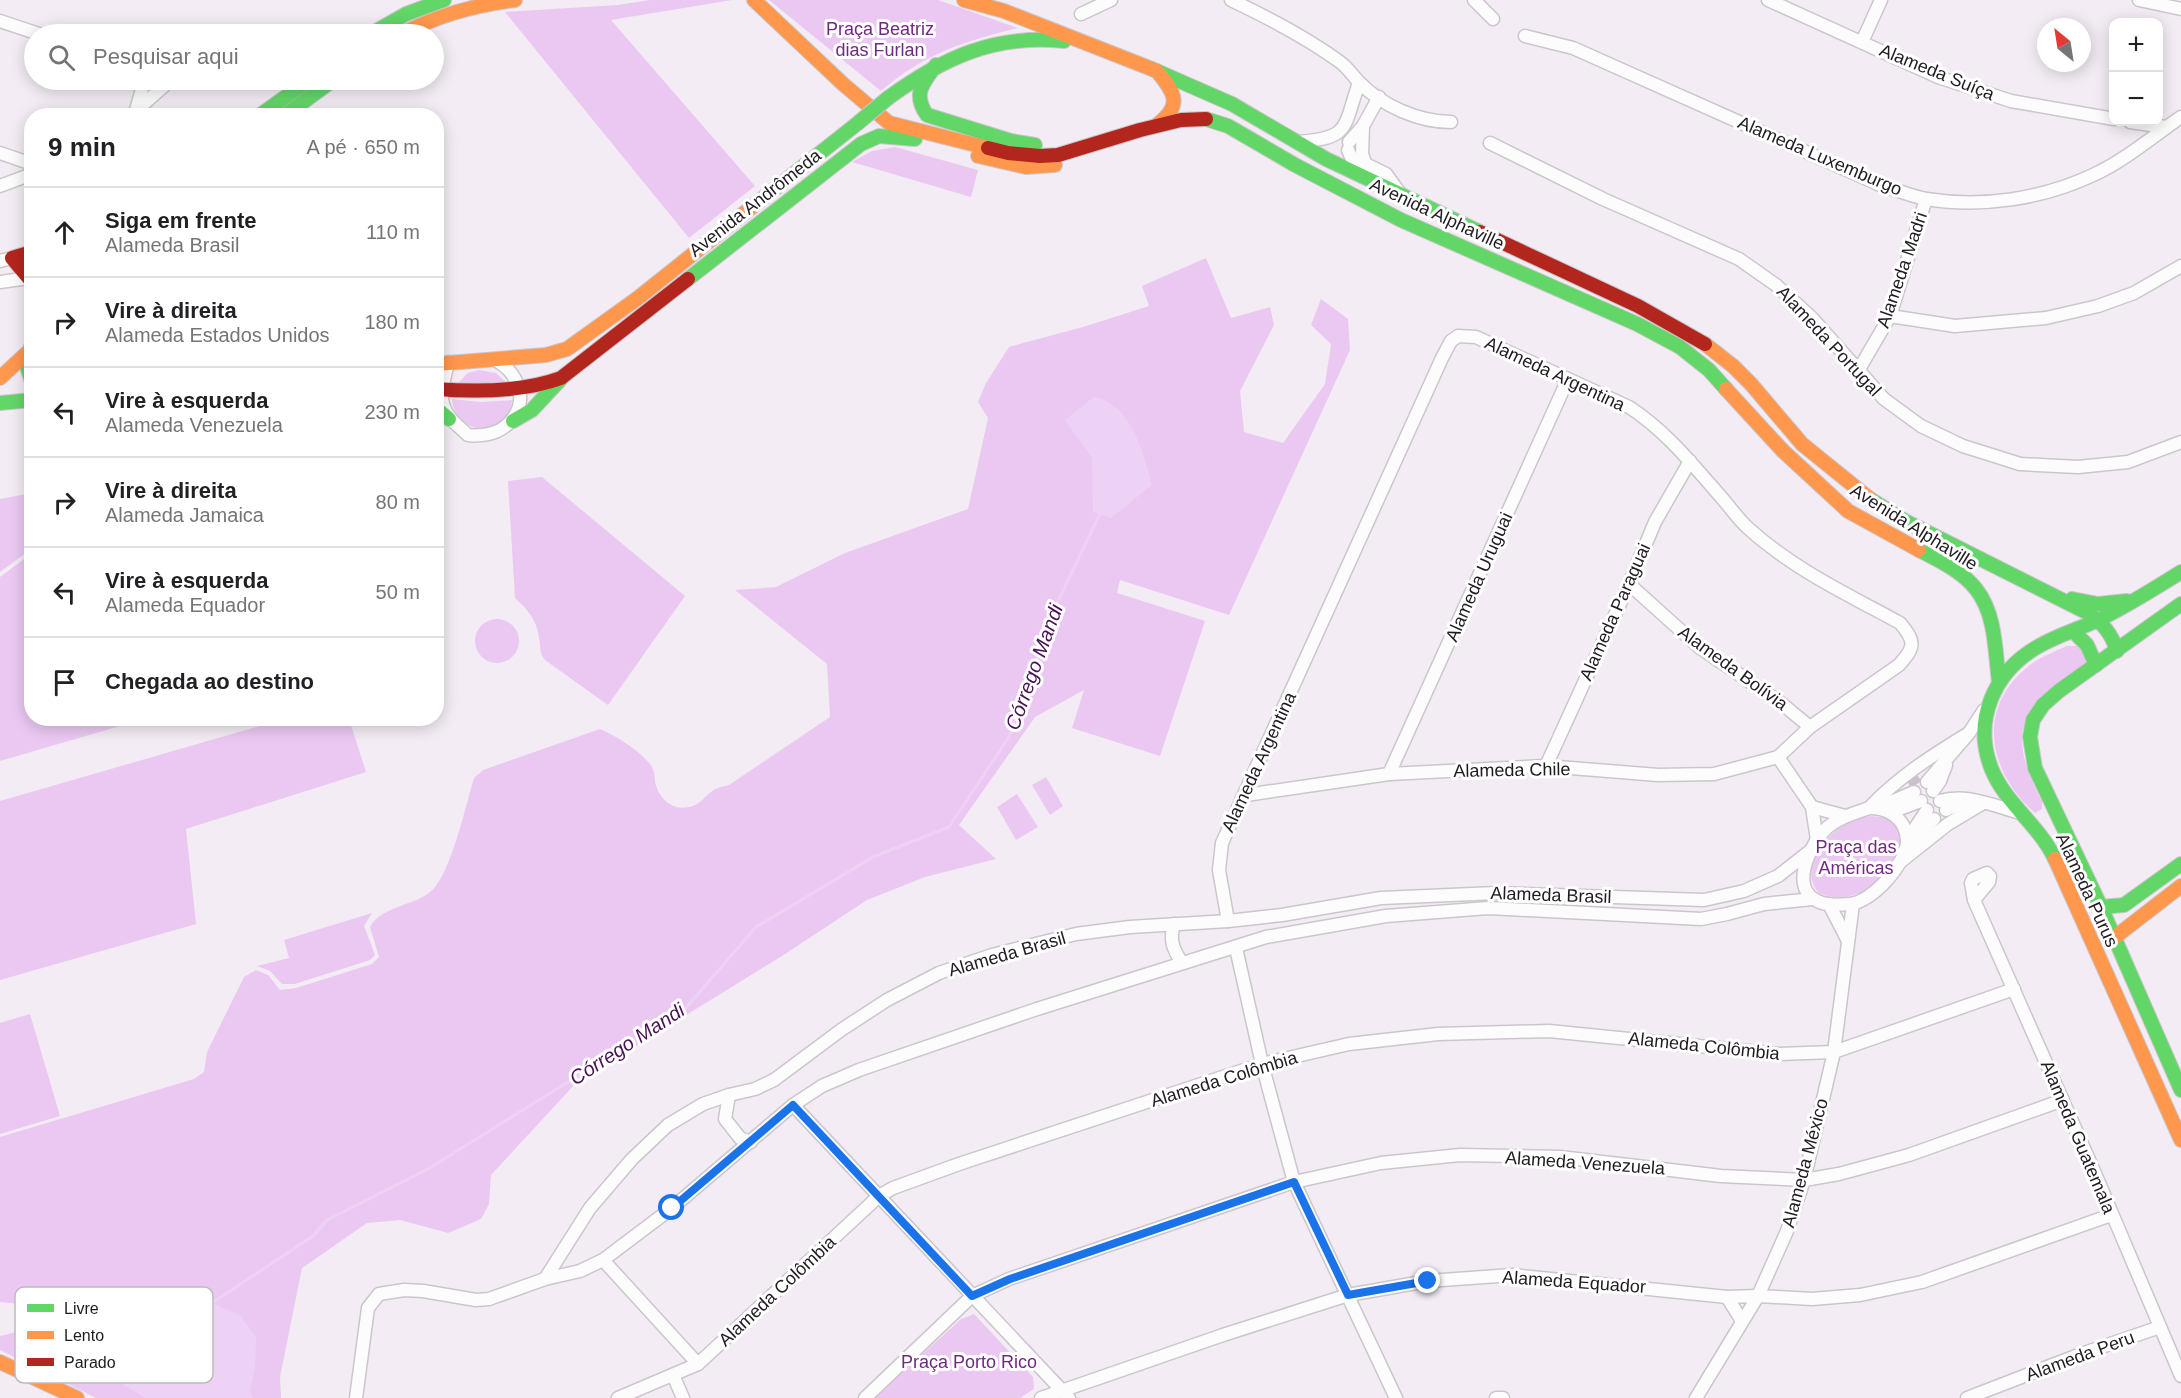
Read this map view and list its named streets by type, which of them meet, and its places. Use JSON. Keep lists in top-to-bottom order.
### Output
{
  "streets": {
    "main road": ["Avenida Andrômeda", "Avenida Alphaville", "Alameda Purus"],
    "street": [
      "Alameda Suíça",
      "Alameda Luxemburgo",
      "Alameda Madri",
      "Alameda Portugal",
      "Alameda Argentina",
      "Alameda Uruguai",
      "Alameda Paraguai",
      "Alameda Bolívia",
      "Alameda Chile",
      "Alameda Brasil",
      "Alameda Colômbia",
      "Alameda Guatemala",
      "Alameda Venezuela",
      "Alameda México",
      "Alameda Equador",
      "Alameda Peru"
    ]
  },
  "crossings": [
    ["Alameda Luxemburgo", "Alameda Madri"],
    ["Avenida Andrômeda", "Avenida Alphaville"],
    ["Avenida Alphaville", "Alameda Purus"],
    ["Alameda Madri", "Alameda Portugal"],
    ["Alameda Argentina", "Alameda Uruguai"],
    ["Alameda Argentina", "Alameda Paraguai"],
    ["Alameda Argentina", "Alameda Bolívia"],
    ["Alameda Argentina", "Alameda Chile"],
    ["Alameda Argentina", "Alameda Brasil"],
    ["Alameda Uruguai", "Alameda Chile"],
    ["Alameda Paraguai", "Alameda Bolívia"],
    ["Alameda Paraguai", "Alameda Chile"],
    ["Alameda Brasil", "Alameda México"],
    ["Alameda Colômbia", "Alameda Guatemala"],
    ["Alameda Colômbia", "Alameda México"],
    ["Alameda Guatemala", "Alameda Venezuela"],
    ["Alameda Guatemala", "Alameda Equador"],
    ["Alameda Guatemala", "Alameda Peru"],
    ["Alameda Venezuela", "Alameda México"],
    ["Alameda México", "Alameda Equador"]
  ],
  "water": ["Córrego Mandi"],
  "parks": ["Praça Beatriz dias Furlan", "Praça das Américas", "Praça Porto Rico"],
  "legend": ["Livre", "Lento", "Parado"],
  "north": "top left",
  "page": {
    "map_buttons": ["+", "−"],
    "search": "Pesquisar aqui",
    "heading": ["9 min", "A pé · 650 m"],
    "list": [
      ["Siga em frente", "Alameda Brasil", "110 m"],
      ["Vire à direita", "Alameda Estados Unidos", "180 m"],
      ["Vire à esquerda", "Alameda Venezuela", "230 m"],
      ["Vire à direita", "Alameda Jamaica", "80 m"],
      ["Vire à esquerda", "Alameda Equador", "50 m"],
      "Chegada ao destino"
    ]
  }
}
